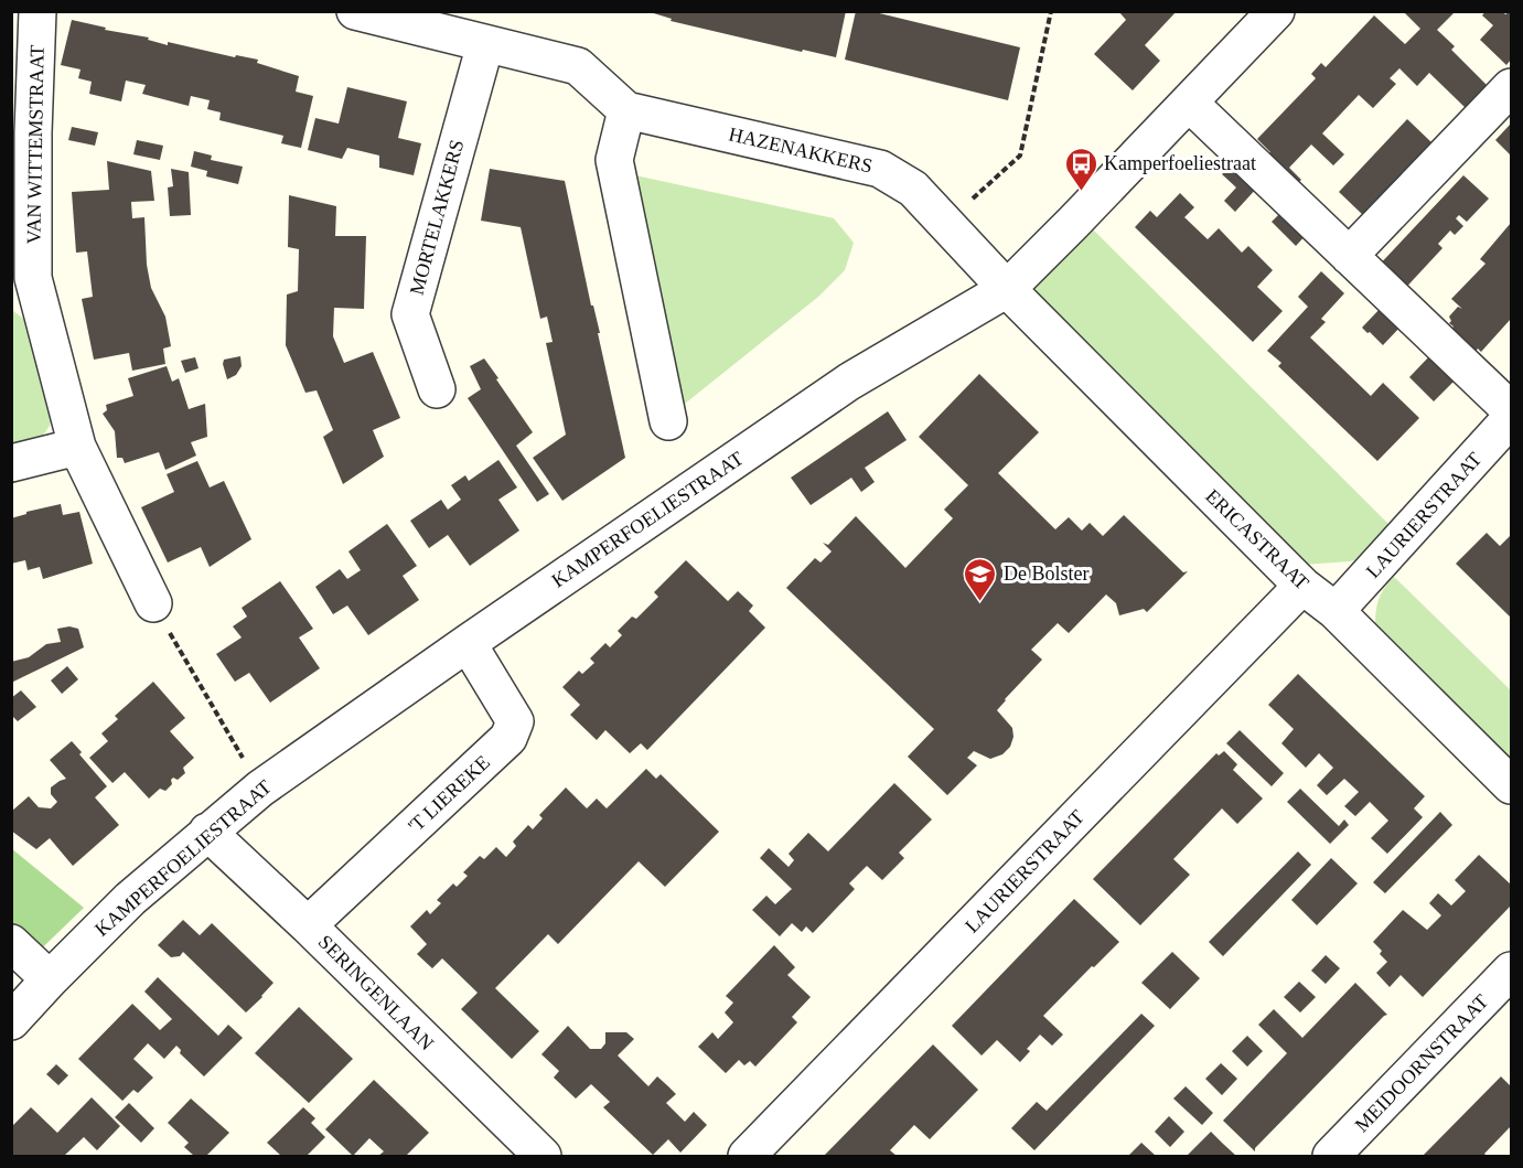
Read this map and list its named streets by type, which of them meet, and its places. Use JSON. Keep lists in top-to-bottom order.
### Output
{
  "streets": {
    "street": [
      "VAN WITTEMSTRAAT",
      "HAZENAKKERS",
      "MORTELAKKERS",
      "LAURIERSTRAAT",
      "KAMPERFOELIESTRAAT",
      "ERICASTRAAT",
      "'T LIEREKE",
      "SERINGENLAAN",
      "MEIDOORNSTRAAT"
    ]
  },
  "crossings": [
    ["HAZENAKKERS", "MORTELAKKERS"],
    ["HAZENAKKERS", "KAMPERFOELIESTRAAT"],
    ["HAZENAKKERS", "ERICASTRAAT"],
    ["LAURIERSTRAAT", "ERICASTRAAT"],
    ["KAMPERFOELIESTRAAT", "ERICASTRAAT"],
    ["KAMPERFOELIESTRAAT", "'T LIEREKE"],
    ["KAMPERFOELIESTRAAT", "SERINGENLAAN"],
    ["'T LIEREKE", "SERINGENLAAN"]
  ],
  "places": {
    "bus stop": ["Kamperfoeliestraat"],
    "school or university": ["De Bolster"]
  }
}
